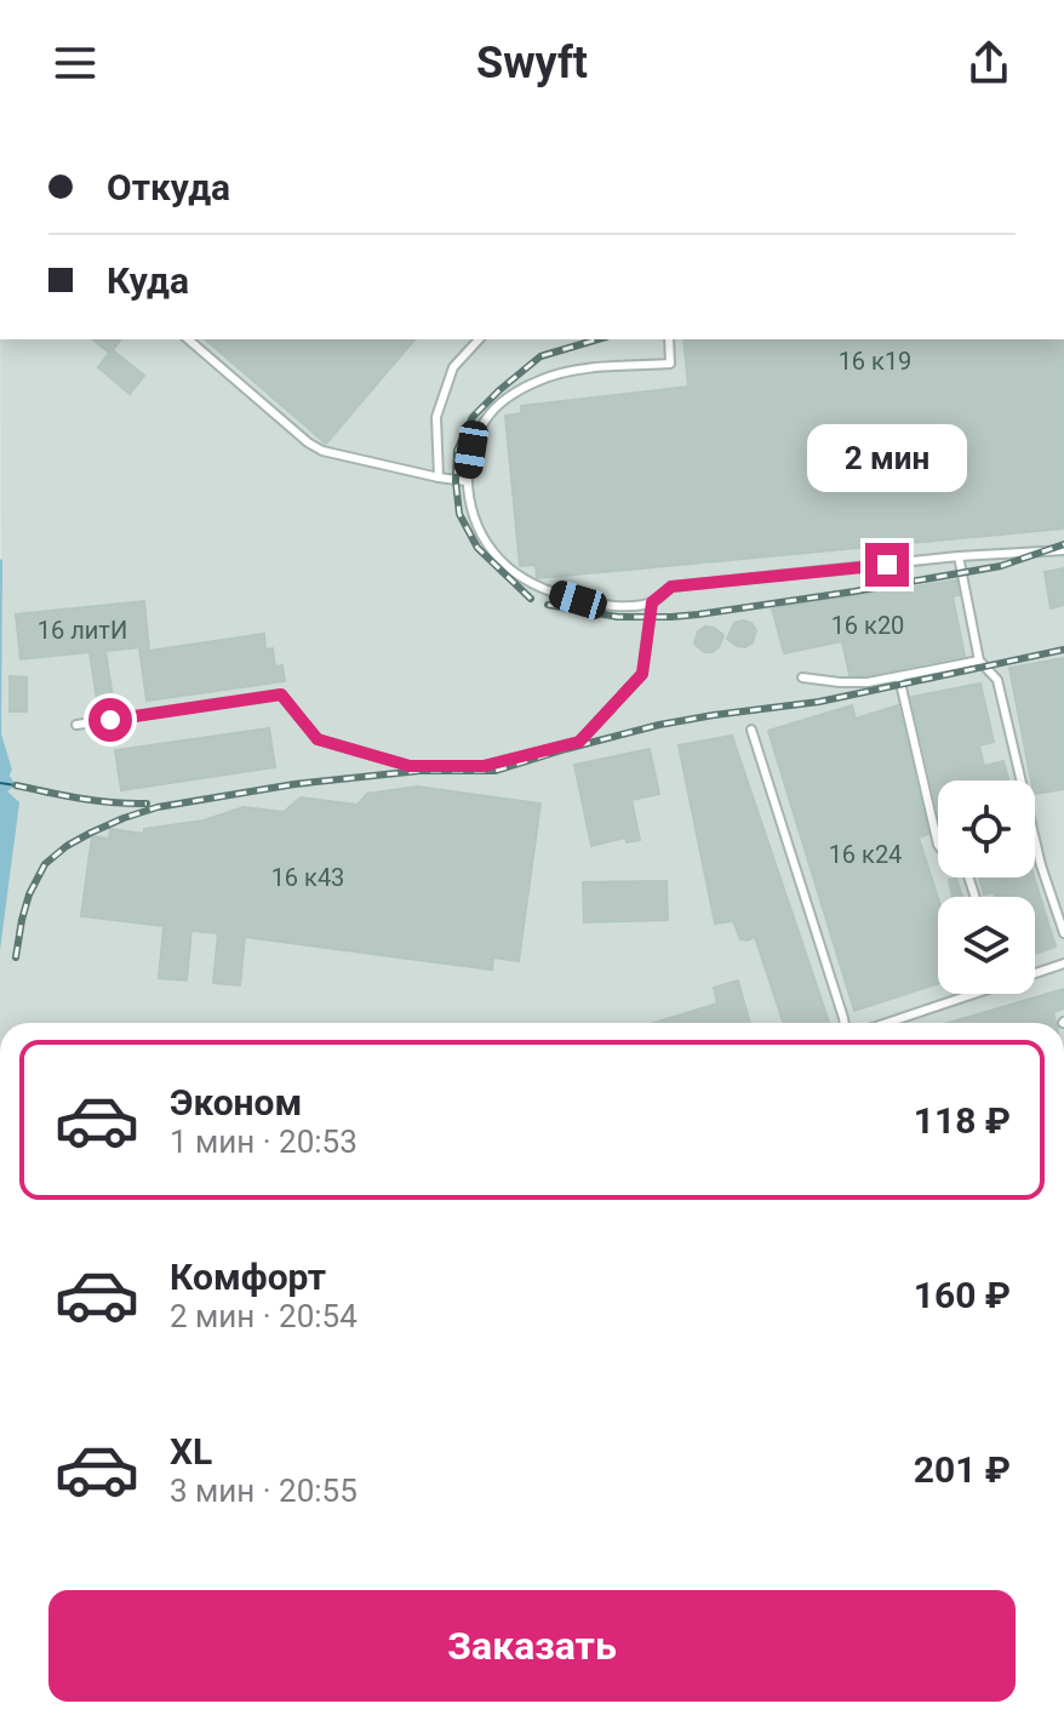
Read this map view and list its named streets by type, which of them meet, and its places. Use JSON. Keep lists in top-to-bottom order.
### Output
{
  "house_numbers": [
    "16 к19",
    "16 к20",
    "16 литИ",
    "16 к24",
    "16 к43"
  ],
  "page": {
    "header": "Swyft",
    "banner": ["Откуда", "Куда"],
    "bubble": "2 мин",
    "list": [
      {
        "name": "Эконом",
        "note": "1 мин · 20:53",
        "value": "118 ₽"
      },
      {
        "name": "Комфорт",
        "note": "2 мин · 20:54",
        "value": "160 ₽"
      },
      {
        "name": "XL",
        "note": "3 мин · 20:55",
        "value": "201 ₽"
      }
    ],
    "buttons": "Заказать"
  }
}
